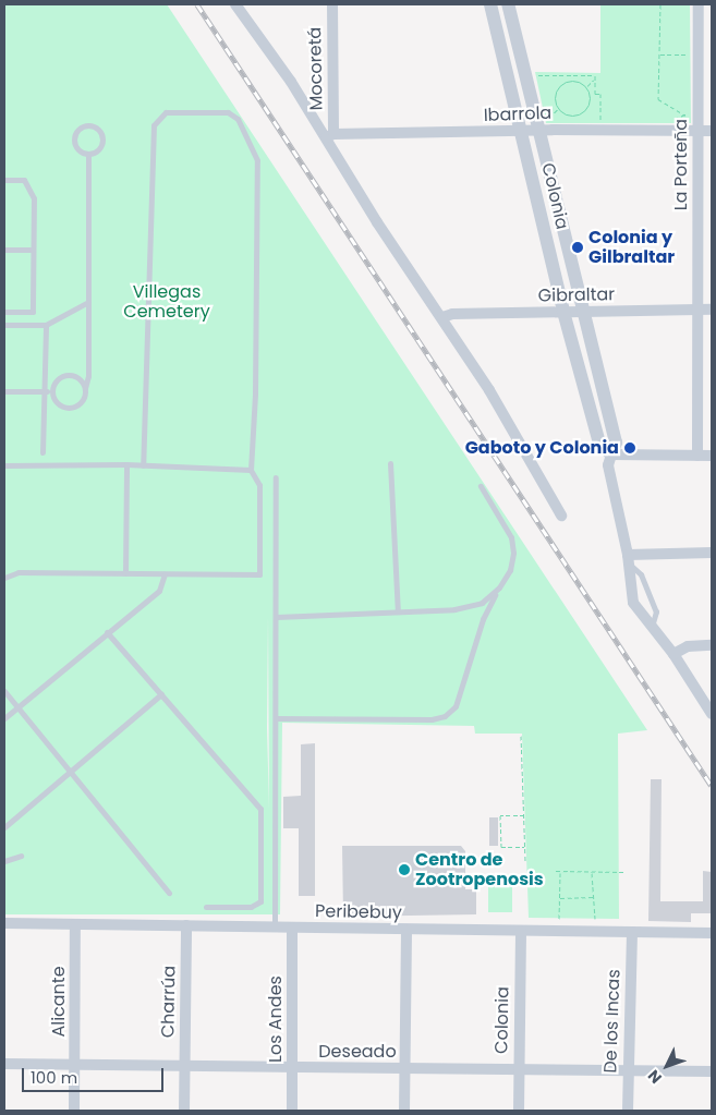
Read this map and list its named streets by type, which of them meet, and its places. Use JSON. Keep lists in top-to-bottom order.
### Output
{
  "streets": {
    "street": [
      "Mocoretá",
      "Ibarrola",
      "La Porteña",
      "Colonia",
      "Gibraltar",
      "Peribebuy",
      "Alicante",
      "Charrúa",
      "Los Andes",
      "De los Incas",
      "Deseado"
    ]
  },
  "crossings": [
    ["Mocoretá", "Ibarrola"],
    ["Ibarrola", "La Porteña"],
    ["Ibarrola", "Colonia"],
    ["La Porteña", "Gibraltar"],
    ["Colonia", "Gibraltar"],
    ["Colonia", "Peribebuy"],
    ["Colonia", "Deseado"],
    ["Peribebuy", "Alicante"],
    ["Peribebuy", "Charrúa"],
    ["Peribebuy", "Los Andes"],
    ["Peribebuy", "De los Incas"],
    ["Alicante", "Deseado"],
    ["Charrúa", "Deseado"],
    ["Los Andes", "Deseado"],
    ["De los Incas", "Deseado"]
  ],
  "parks": ["Villegas Cemetery"],
  "places": ["Colonia y Gilbraltar", "Gaboto y Colonia", "Centro de Zootropenosis"],
  "scale_bar": "100 m",
  "north": "bottom left"
}
